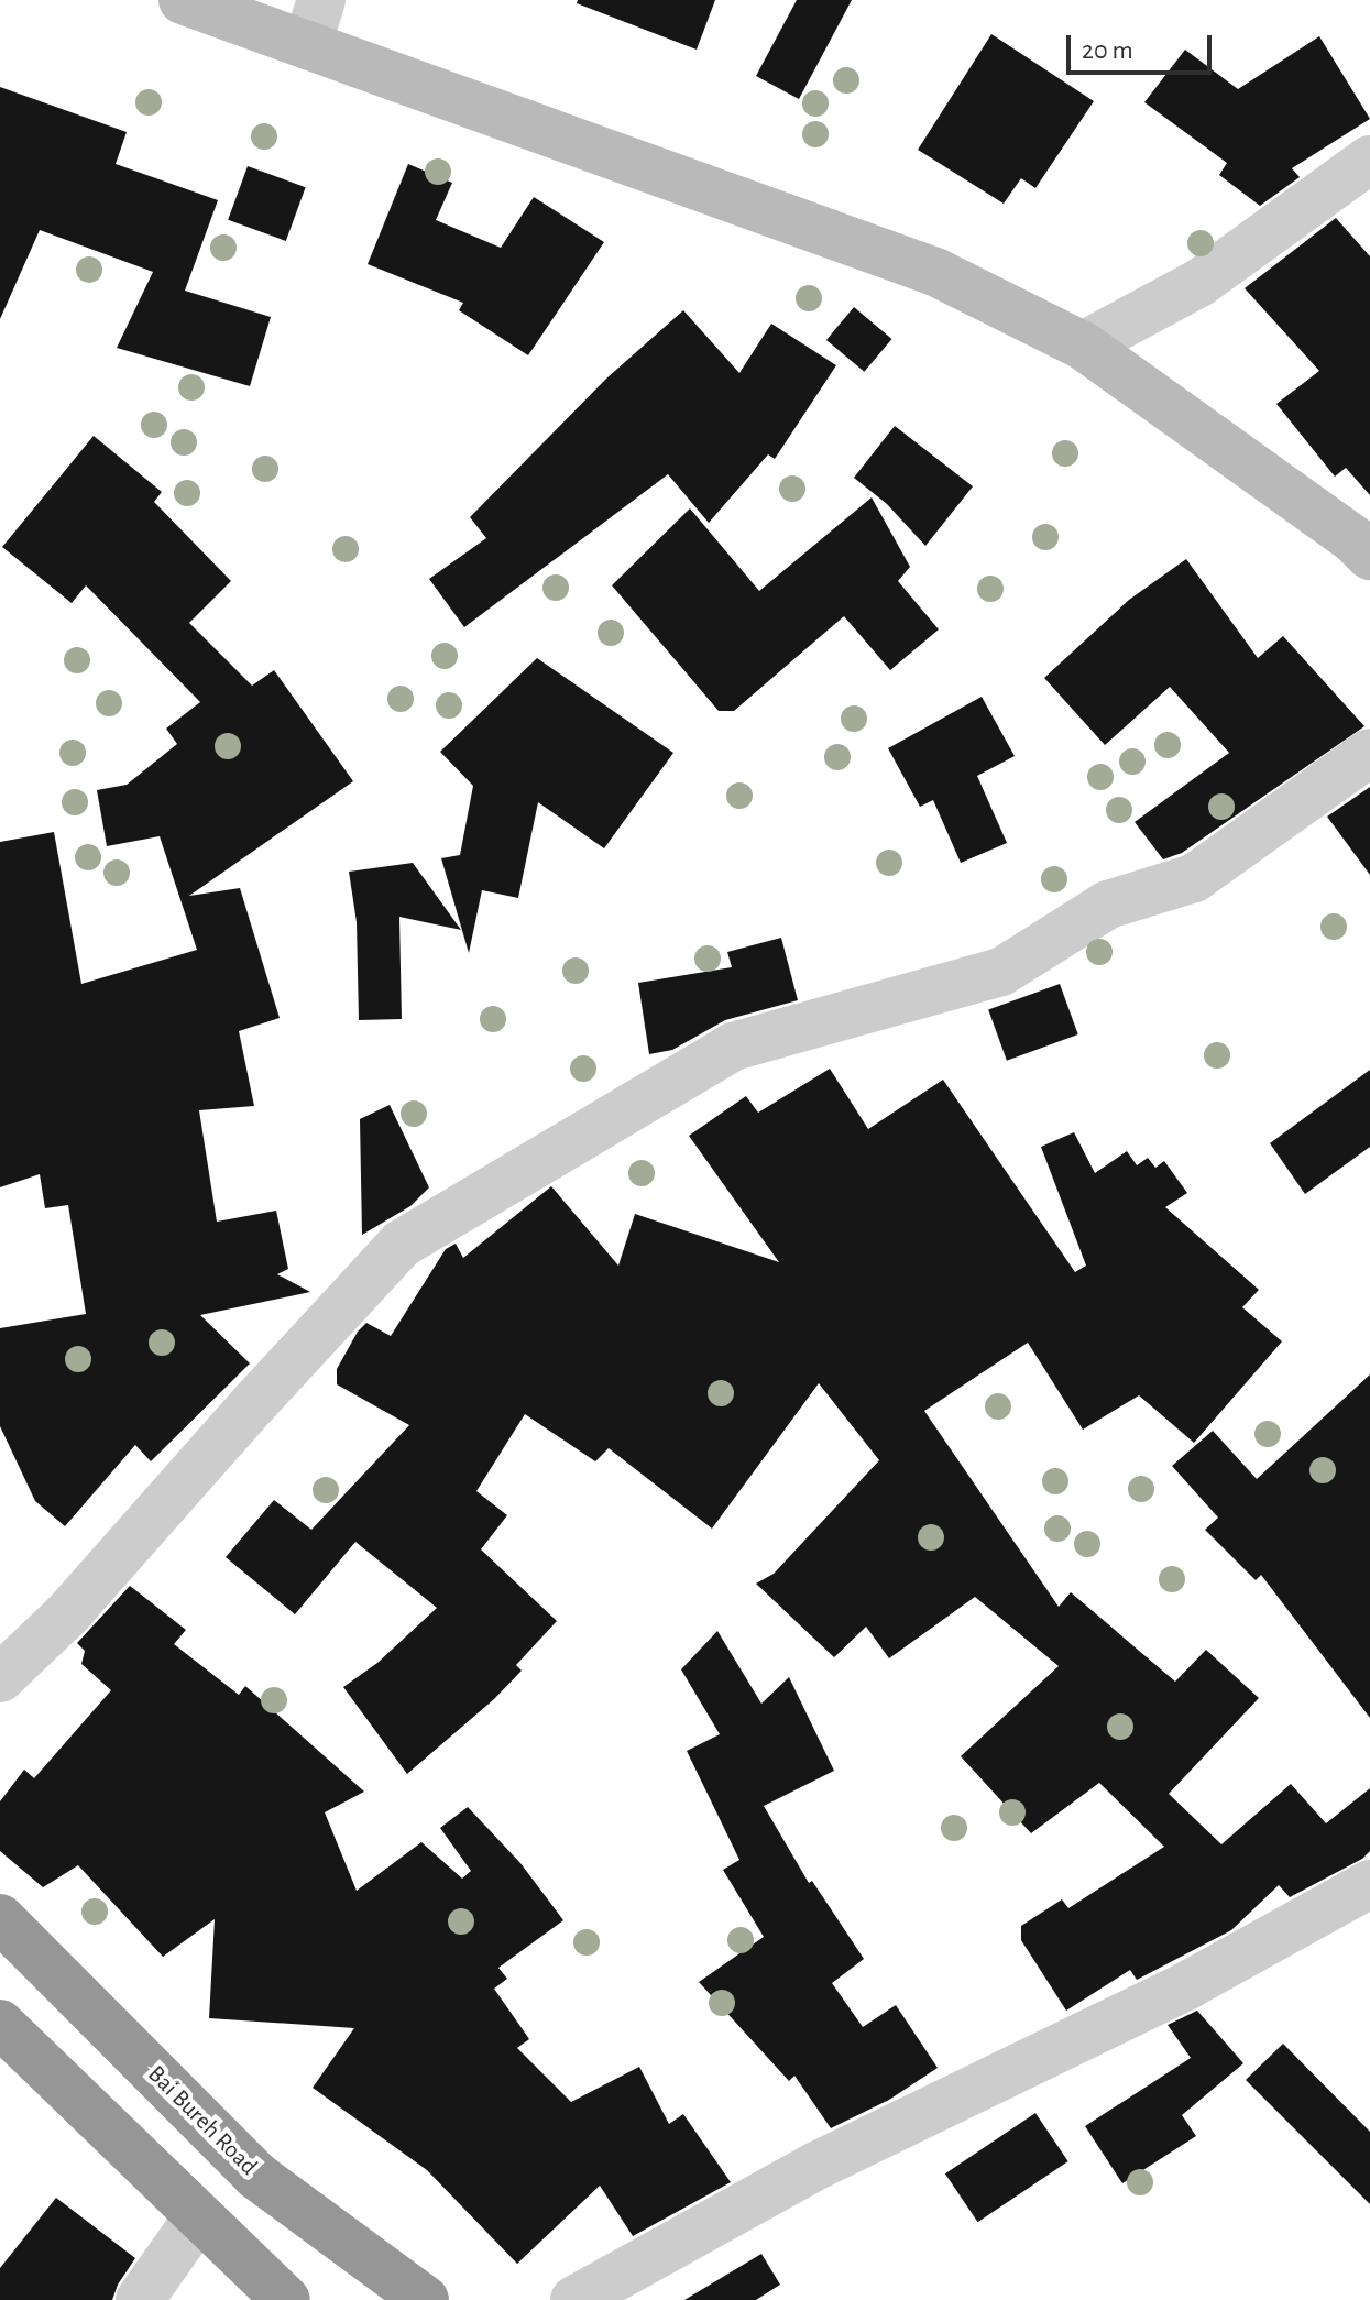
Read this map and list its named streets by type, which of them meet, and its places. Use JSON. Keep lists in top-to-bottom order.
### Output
{
  "streets": {
    "highway": ["Bai Bureh Road"]
  },
  "scale_bar": "20 m"
}
